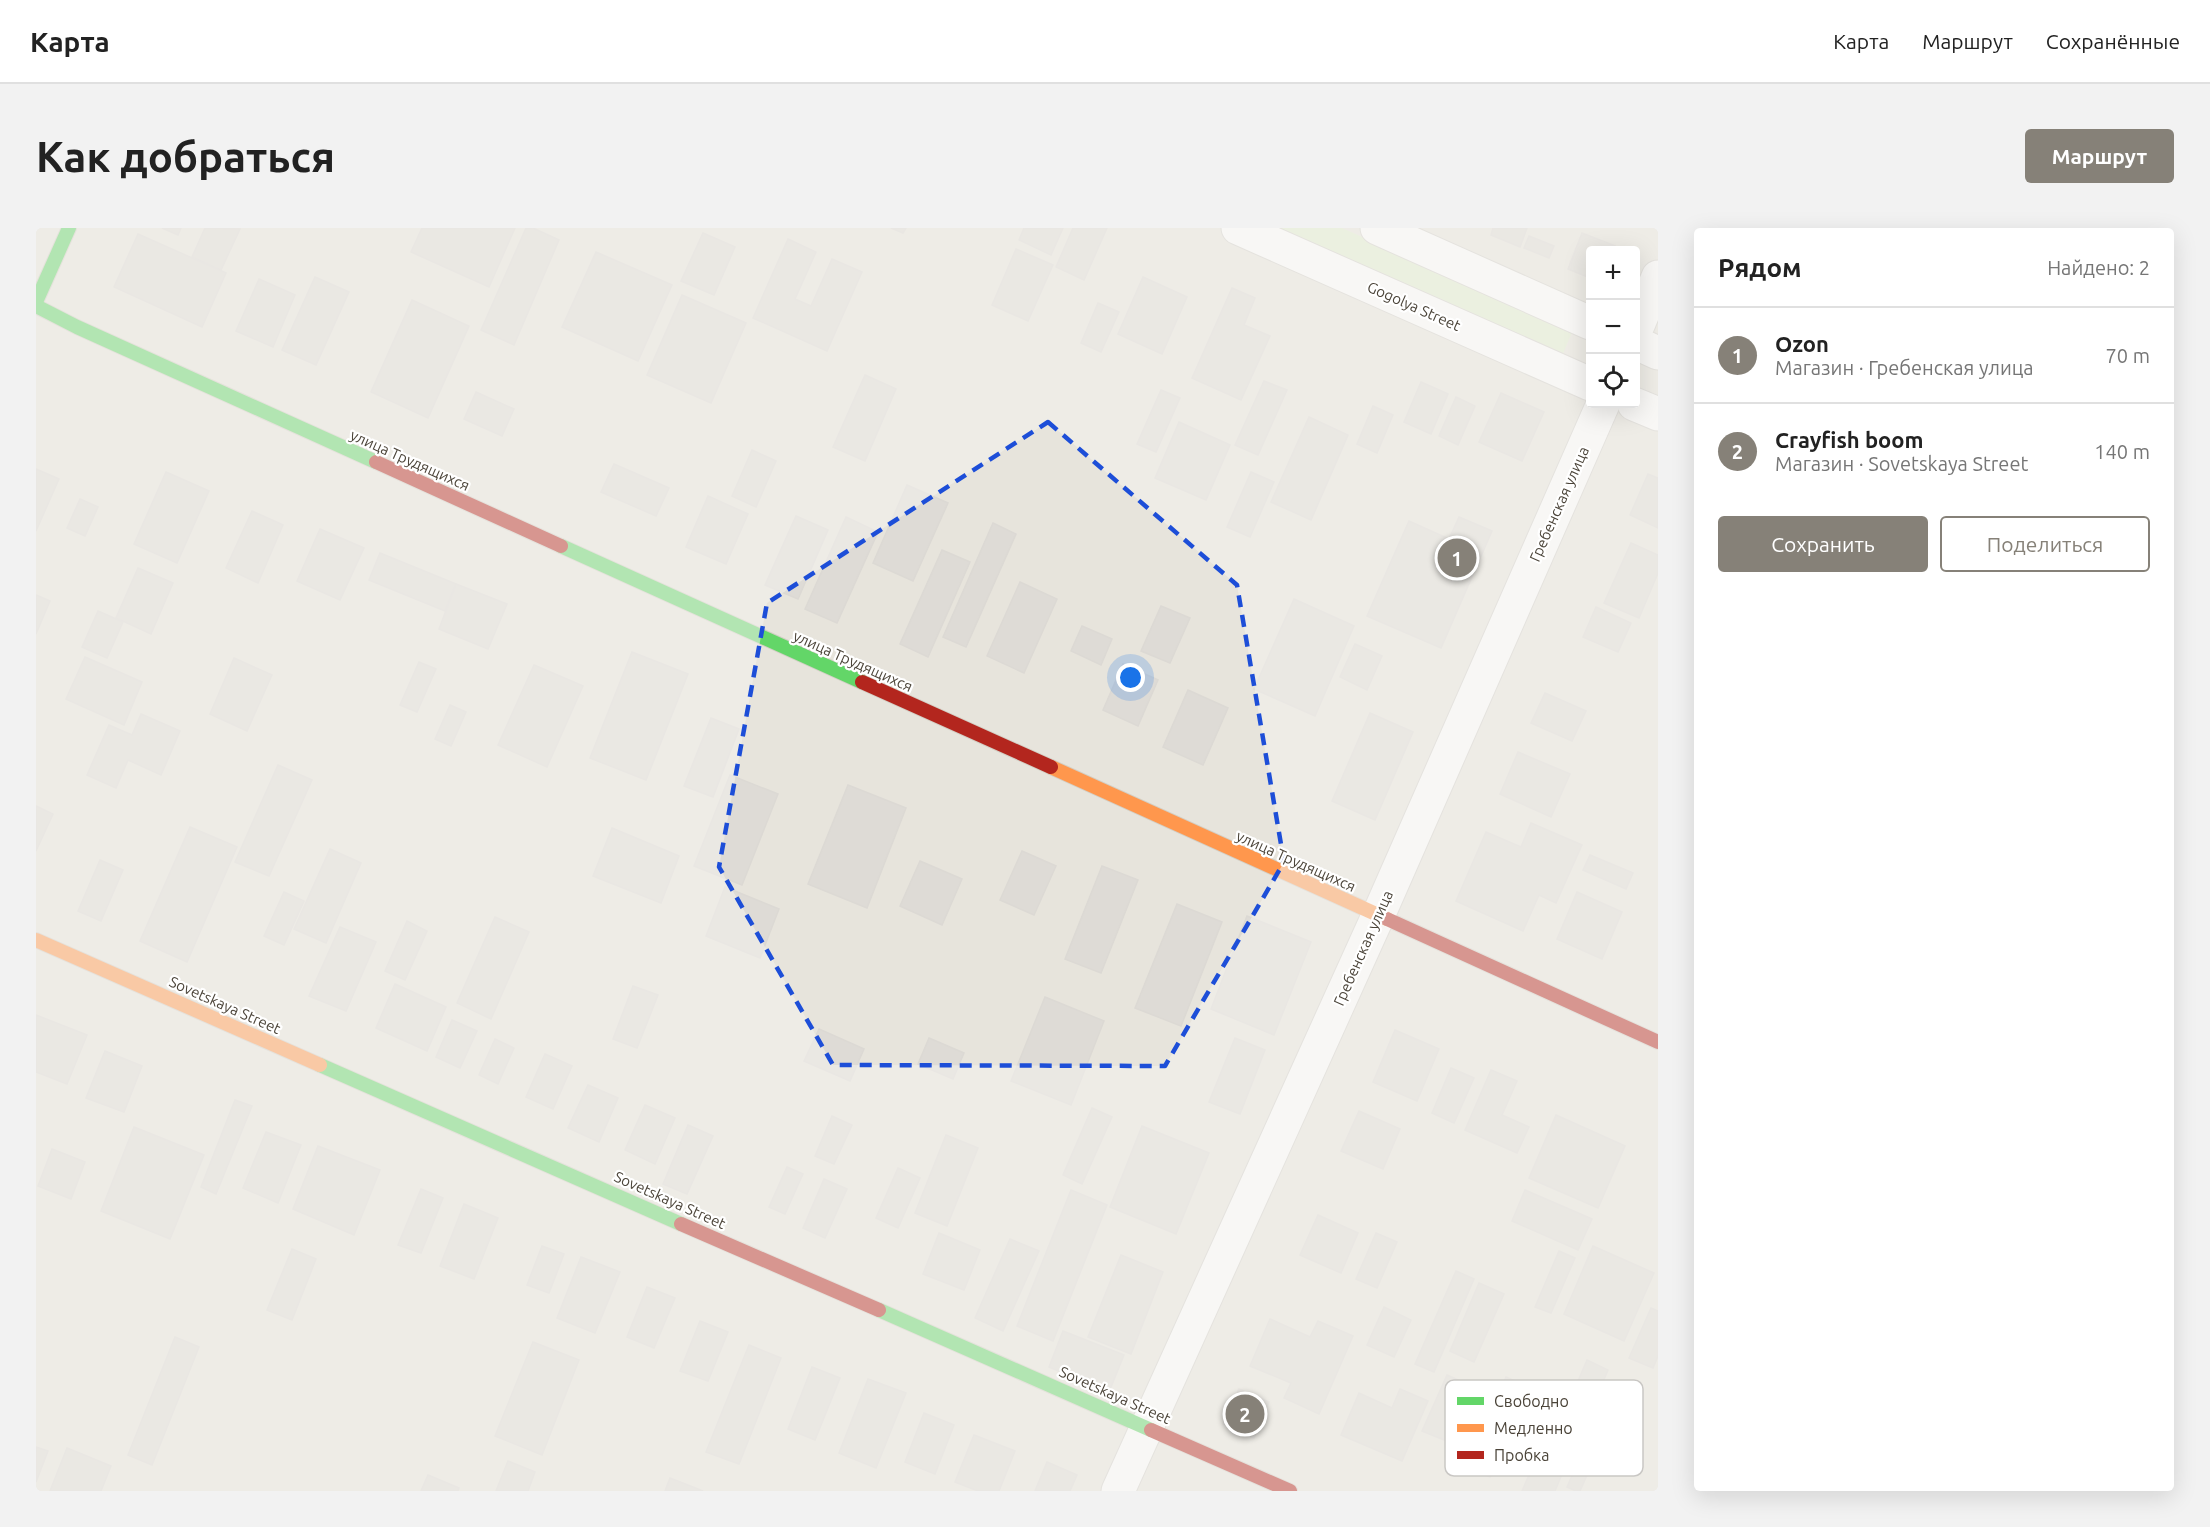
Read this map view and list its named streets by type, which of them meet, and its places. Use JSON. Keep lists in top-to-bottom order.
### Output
{
  "streets": {
    "street": [
      "Gogolya Street",
      "улица Трудящихся",
      "Гребенская улица",
      "Sovetskaya Street"
    ]
  },
  "crossings": [
    ["улица Трудящихся", "Гребенская улица"],
    ["Гребенская улица", "Sovetskaya Street"]
  ],
  "legend": ["Свободно", "Медленно", "Пробка"],
  "page": {
    "header": "Карта",
    "nav": ["Карта", "Маршрут", "Сохранённые"],
    "buttons": [
      "Маршрут",
      ["Сохранить", "Поделиться"]
    ],
    "title": "Как добраться",
    "heading": ["Рядом", "Найдено: 2"],
    "map_buttons": ["+", "−"],
    "list": [
      {
        "mark": "1",
        "name": "Ozon",
        "note": "Магазин · Гребенская улица",
        "value": "70 m"
      },
      {
        "mark": "2",
        "name": "Crayfish boom",
        "note": "Магазин · Sovetskaya Street",
        "value": "140 m"
      }
    ],
    "pins": ["1", "2"]
  }
}
